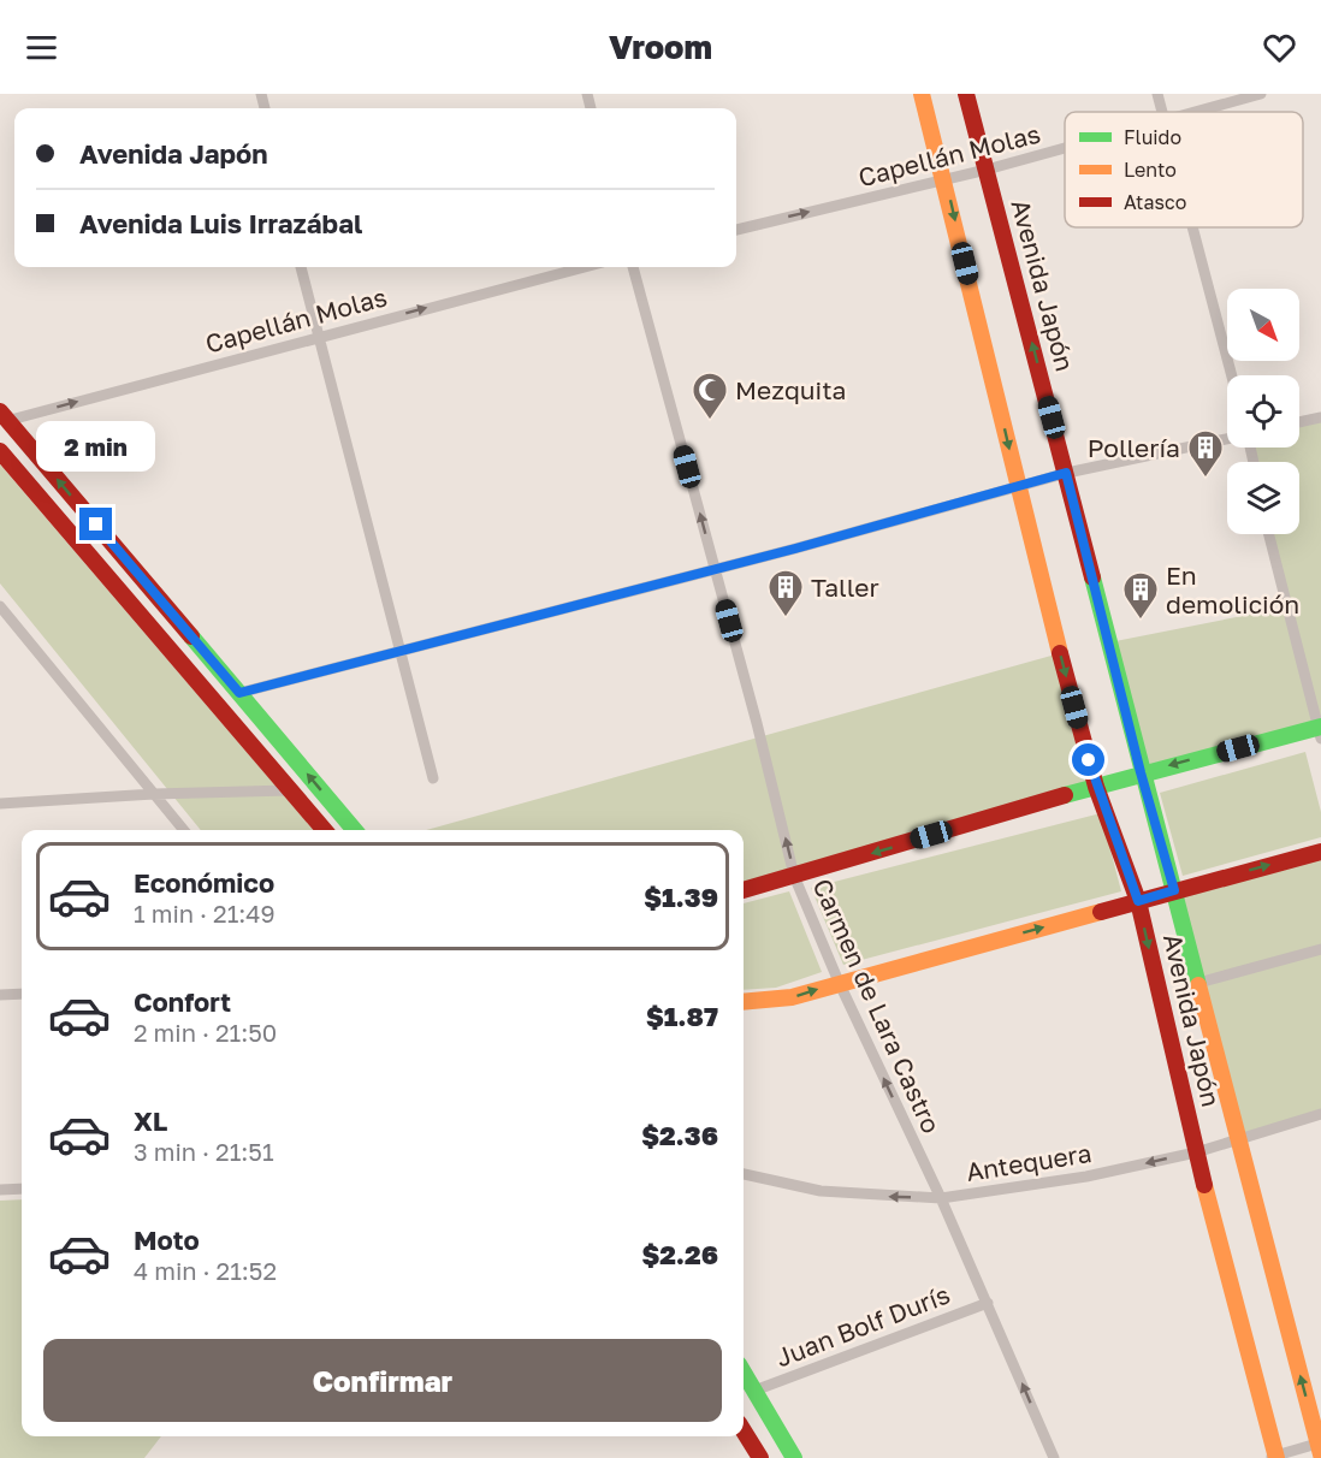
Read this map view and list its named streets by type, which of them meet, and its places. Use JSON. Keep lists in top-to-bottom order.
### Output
{
  "streets": {
    "main road": ["Avenida Japón"],
    "street": [
      "Capellán Molas",
      "Carmen de Lara Castro",
      "Antequera",
      "Juan Bolf Durís"
    ]
  },
  "crossings": [
    ["Capellán Molas", "Avenida Japón"],
    ["Avenida Japón", "Antequera"],
    ["Carmen de Lara Castro", "Antequera"],
    ["Carmen de Lara Castro", "Juan Bolf Durís"]
  ],
  "one_way": ["Capellán Molas", "Carmen de Lara Castro", "Antequera"],
  "places": {
    "mosque": ["Mezquita"],
    "building": ["Pollería", "Taller", "En demolición"]
  },
  "legend": ["Fluido", "Lento", "Atasco"],
  "north": "bottom right",
  "page": {
    "header": "Vroom",
    "banner": ["Avenida Japón", "Avenida Luis Irrazábal"],
    "bubble": "2 min",
    "list": [
      {
        "name": "Económico",
        "note": "1 min · 21:49",
        "value": "$1.39"
      },
      {
        "name": "Confort",
        "note": "2 min · 21:50",
        "value": "$1.87"
      },
      {
        "name": "XL",
        "note": "3 min · 21:51",
        "value": "$2.36"
      },
      {
        "name": "Moto",
        "note": "4 min · 21:52",
        "value": "$2.26"
      }
    ],
    "buttons": "Confirmar"
  }
}
